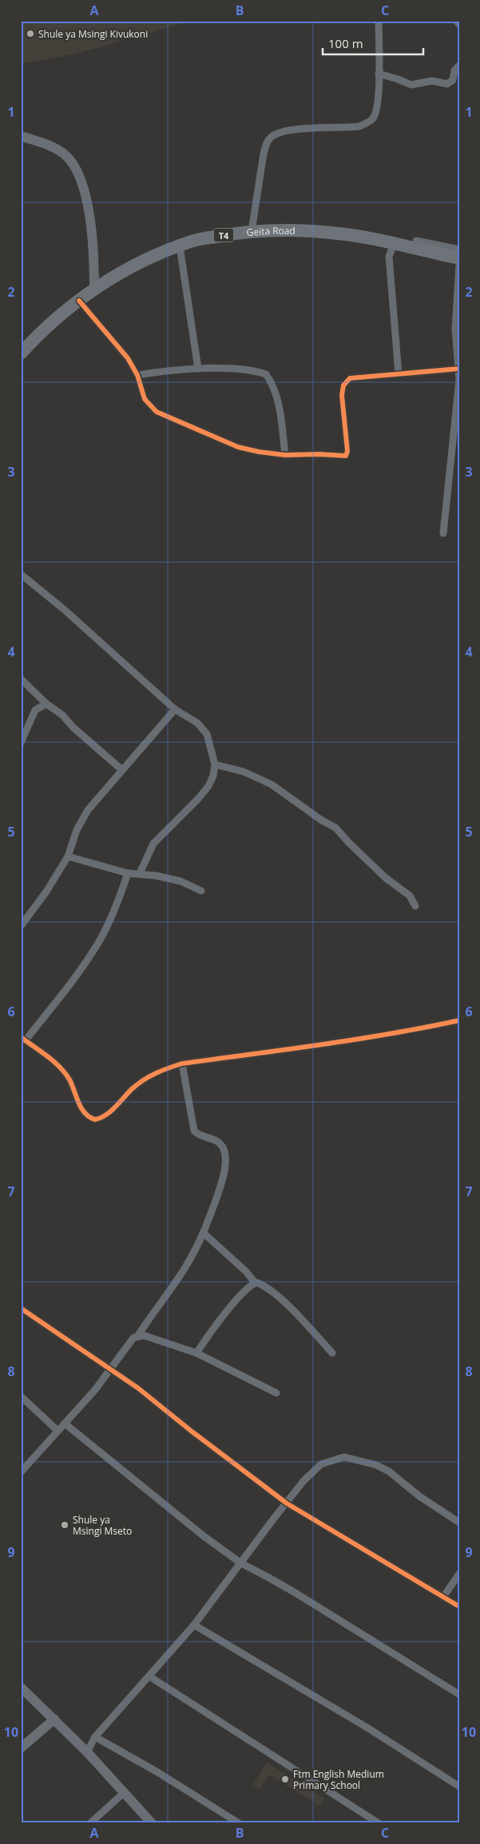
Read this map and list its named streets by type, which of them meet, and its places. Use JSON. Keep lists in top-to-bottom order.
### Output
{
  "streets": {
    "highway": ["Geita Road", "T4"]
  },
  "places": ["Shule ya Msingi Kivukoni", "Shule ya Msingi Mseto", "Ftm English Medium Primary School"],
  "scale_bar": "100 m",
  "grid": {
    "columns": ["A", "B", "C"],
    "rows": [
      "1",
      "2",
      "3",
      "4",
      "5",
      "6",
      "7",
      "8",
      "9",
      "10"
    ]
  }
}
